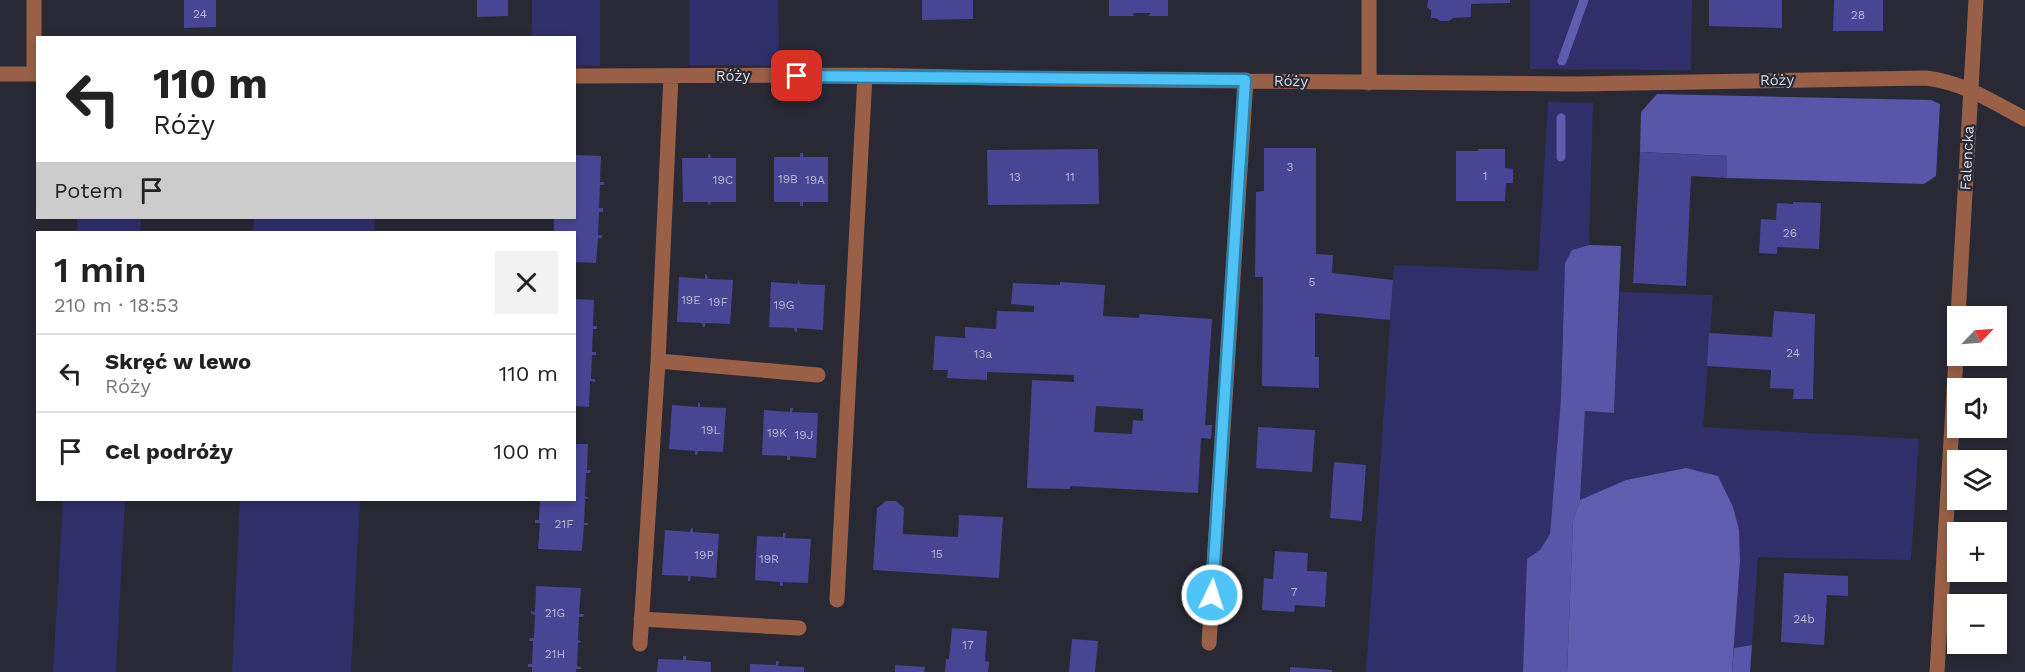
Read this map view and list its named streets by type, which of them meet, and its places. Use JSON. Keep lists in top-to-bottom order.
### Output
{
  "streets": {
    "street": ["Róży", "Falencka"]
  },
  "crossings": [
    ["Róży", "Falencka"]
  ],
  "house_numbers": [
    "24",
    "28",
    "3",
    "1",
    "13",
    "11",
    "19B",
    "19C",
    "19A",
    "26",
    "5",
    "19E",
    "19F",
    "19G",
    "24",
    "13a",
    "19L",
    "19K",
    "19J",
    "21F",
    "15",
    "19P",
    "19R",
    "7",
    "21G",
    "24b",
    "17",
    "21H"
  ],
  "north": "top right",
  "page": {
    "turn": ["110 m", "Róży"],
    "then": "Potem",
    "heading": ["1 min", "210 m · 18:53"],
    "map_buttons": ["+", "−"],
    "list": [
      {
        "name": "Skręć w lewo",
        "note": "Róży",
        "value": "110 m"
      },
      {
        "name": "Cel podróży",
        "value": "100 m"
      }
    ]
  }
}
